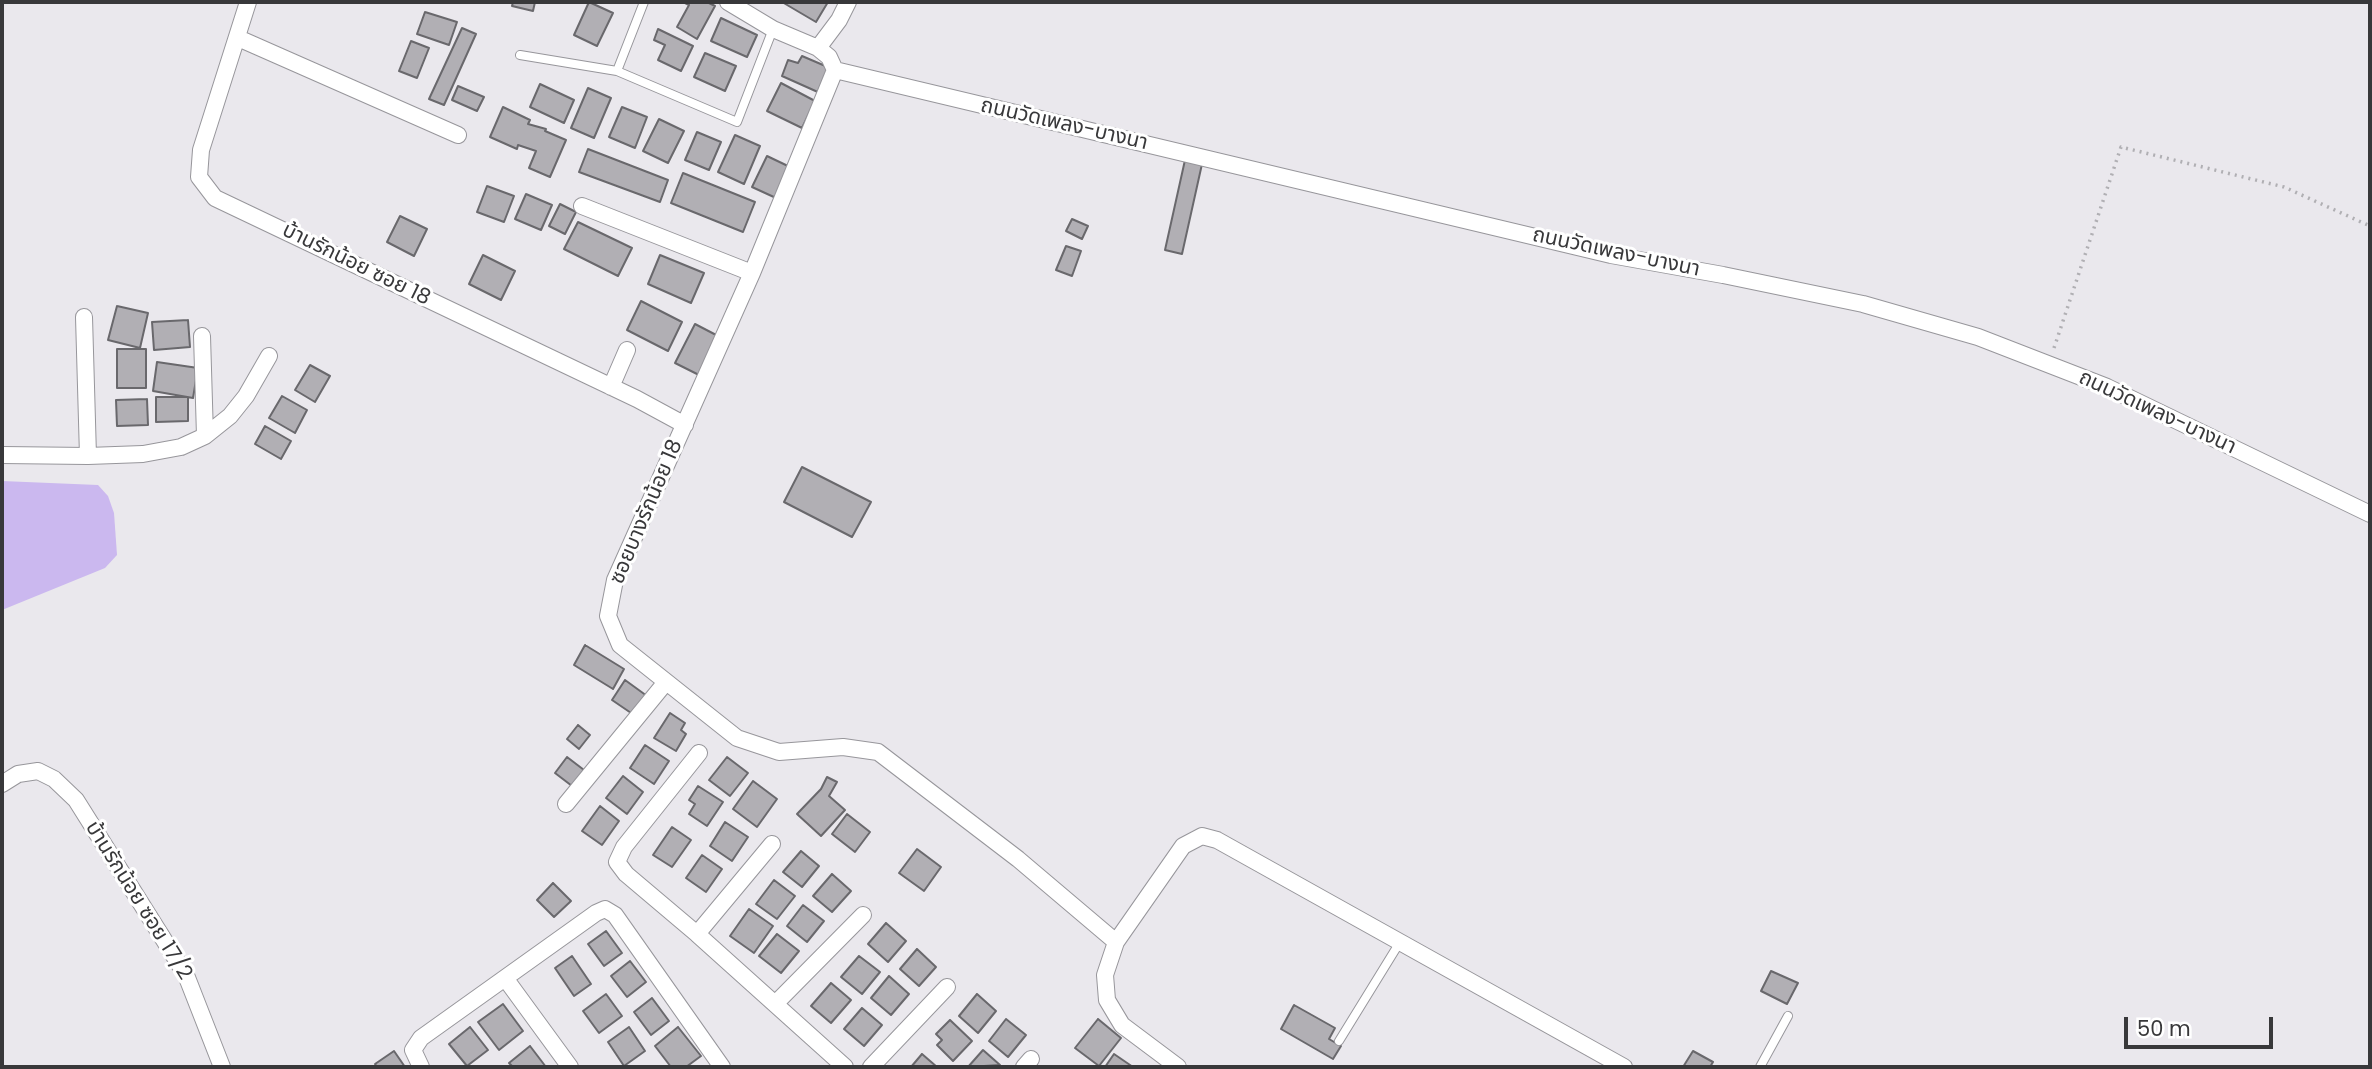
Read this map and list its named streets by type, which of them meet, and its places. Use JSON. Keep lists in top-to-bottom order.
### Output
{
  "streets": {
    "street": [
      "ถนนวัดเพลง-บางนา",
      "บ้านรักน้อย ซอย 18",
      "ซอยบางรักน้อย 18",
      "บ้านรักน้อย ซอย 17/2"
    ]
  },
  "crossings": [
    ["ถนนวัดเพลง-บางนา", "ซอยบางรักน้อย 18"],
    ["บ้านรักน้อย ซอย 18", "ซอยบางรักน้อย 18"]
  ],
  "scale_bar": "50 m"
}
